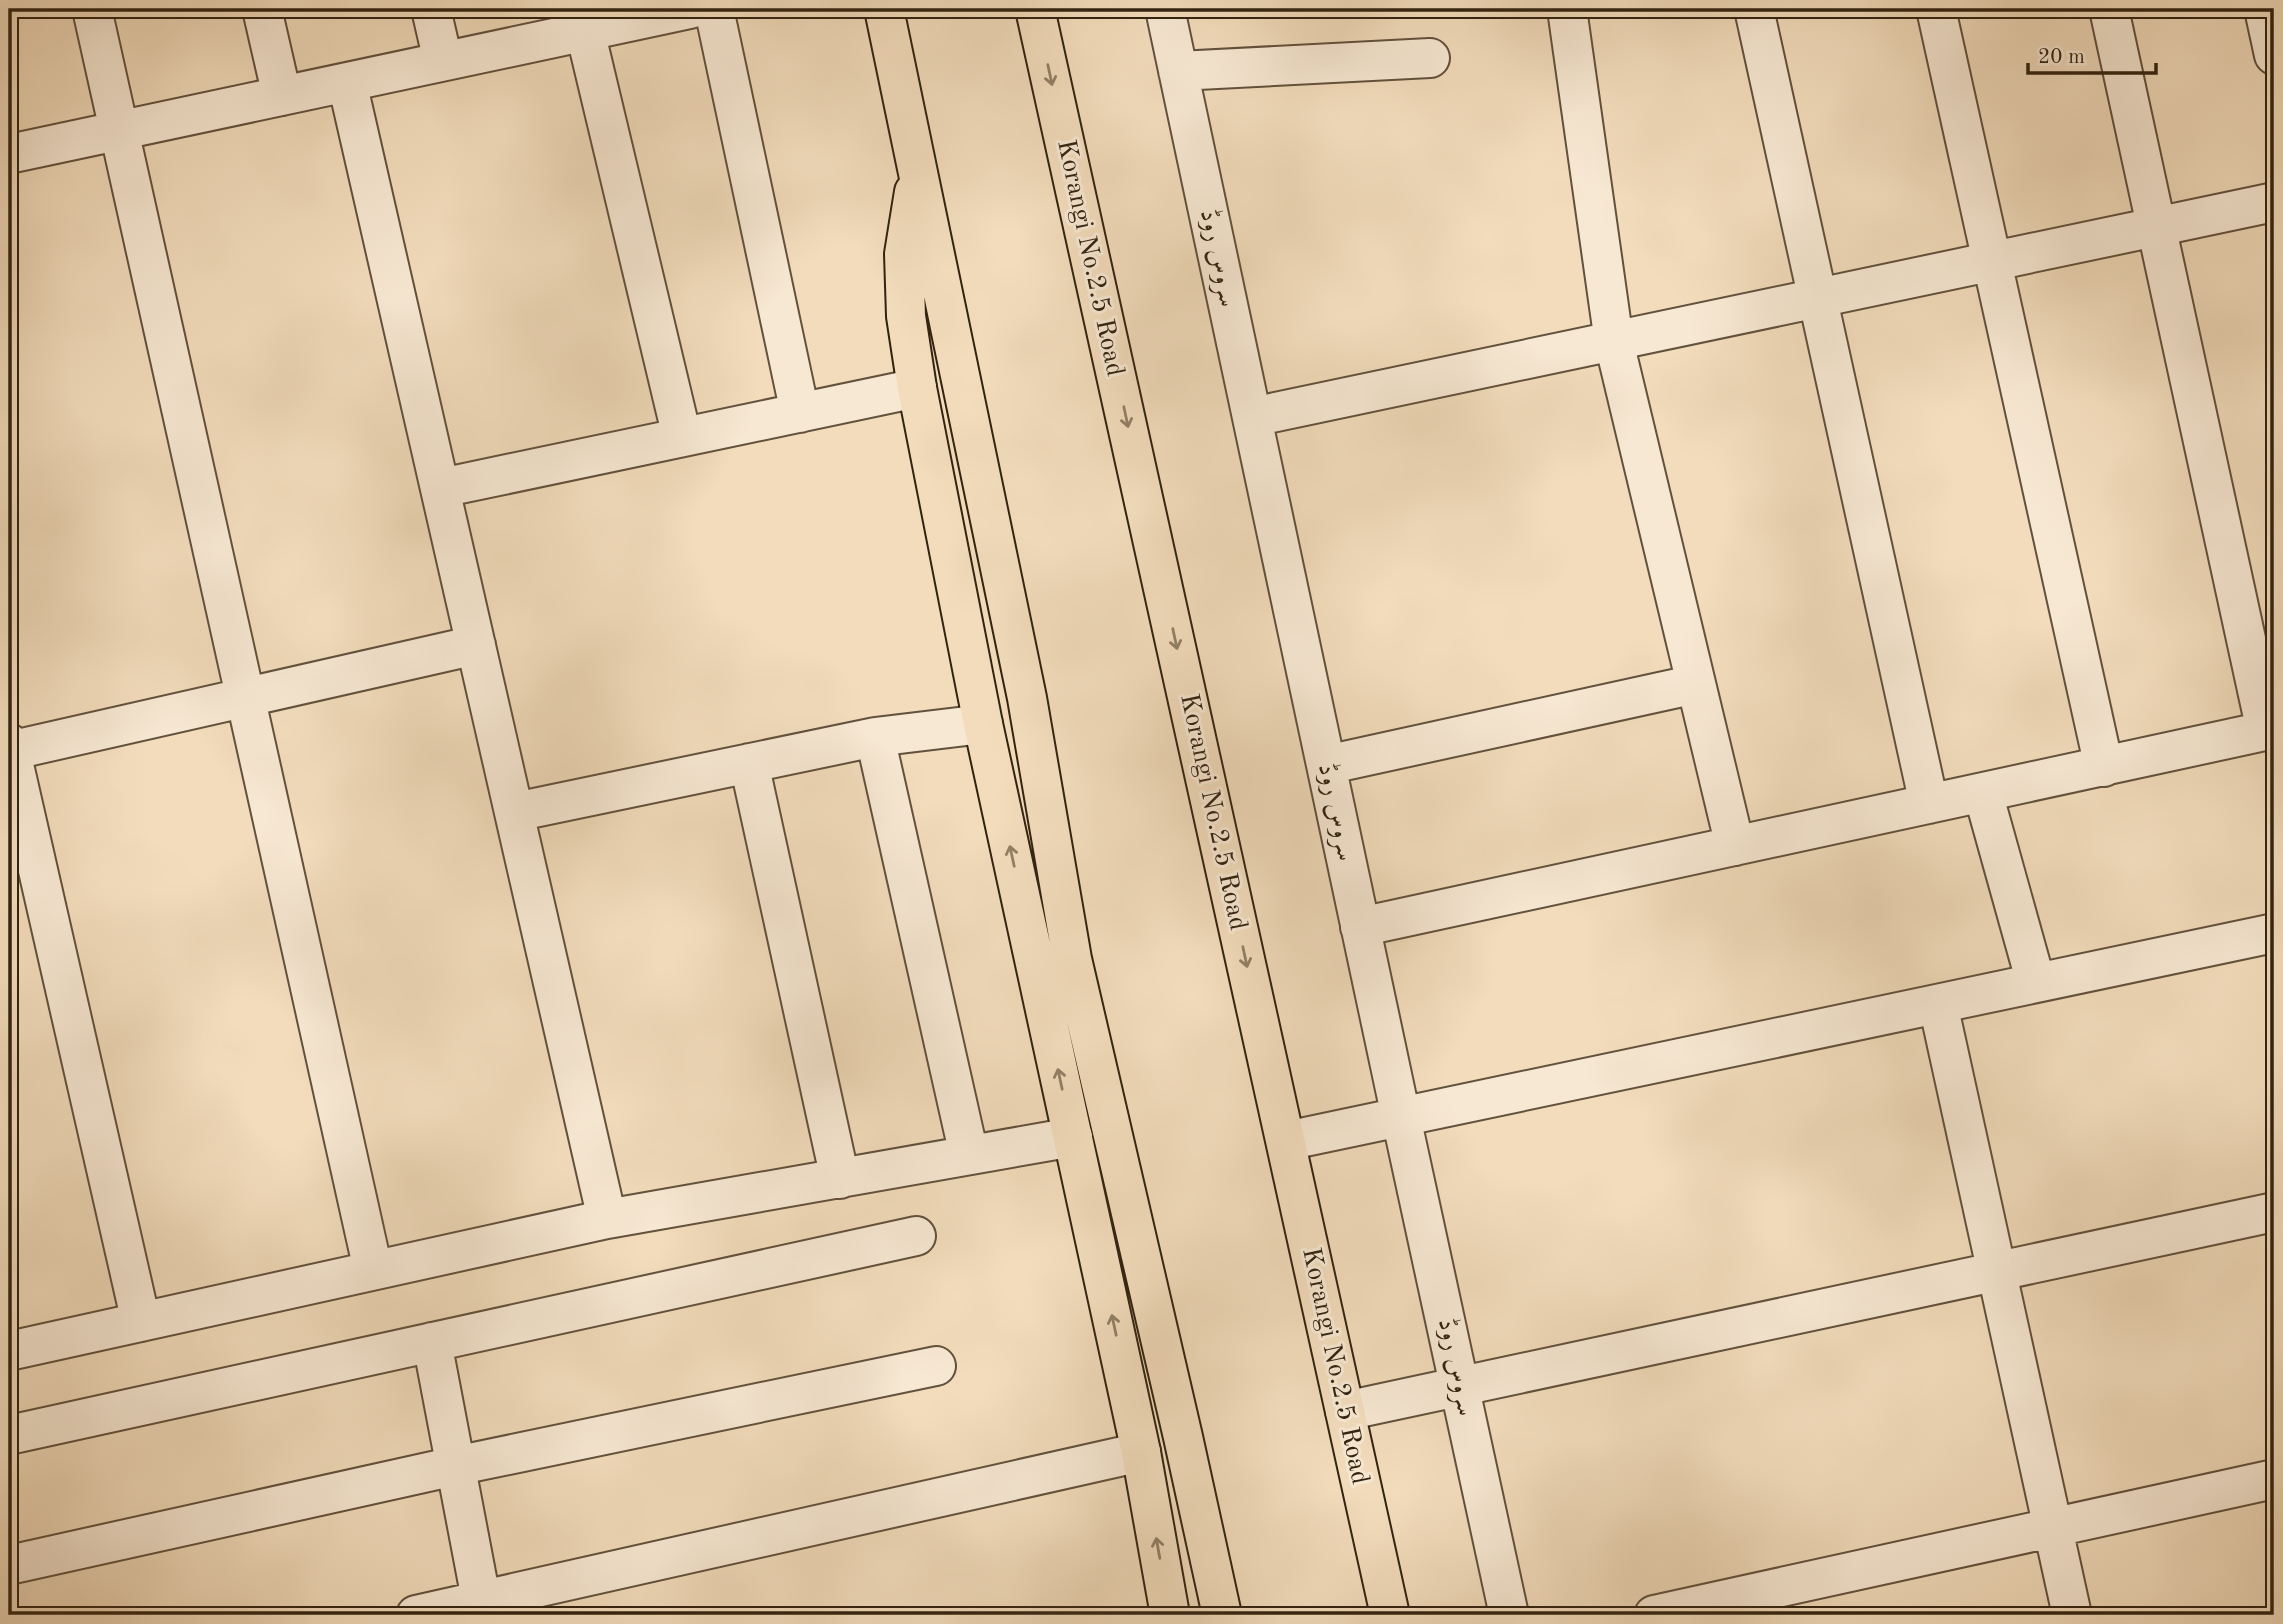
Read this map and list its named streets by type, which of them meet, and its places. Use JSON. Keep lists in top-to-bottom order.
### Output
{
  "streets": {
    "main road": ["Korangi No.2.5 Road"],
    "street": ["سروس روڈ"]
  },
  "scale_bar": "20 m"
}
